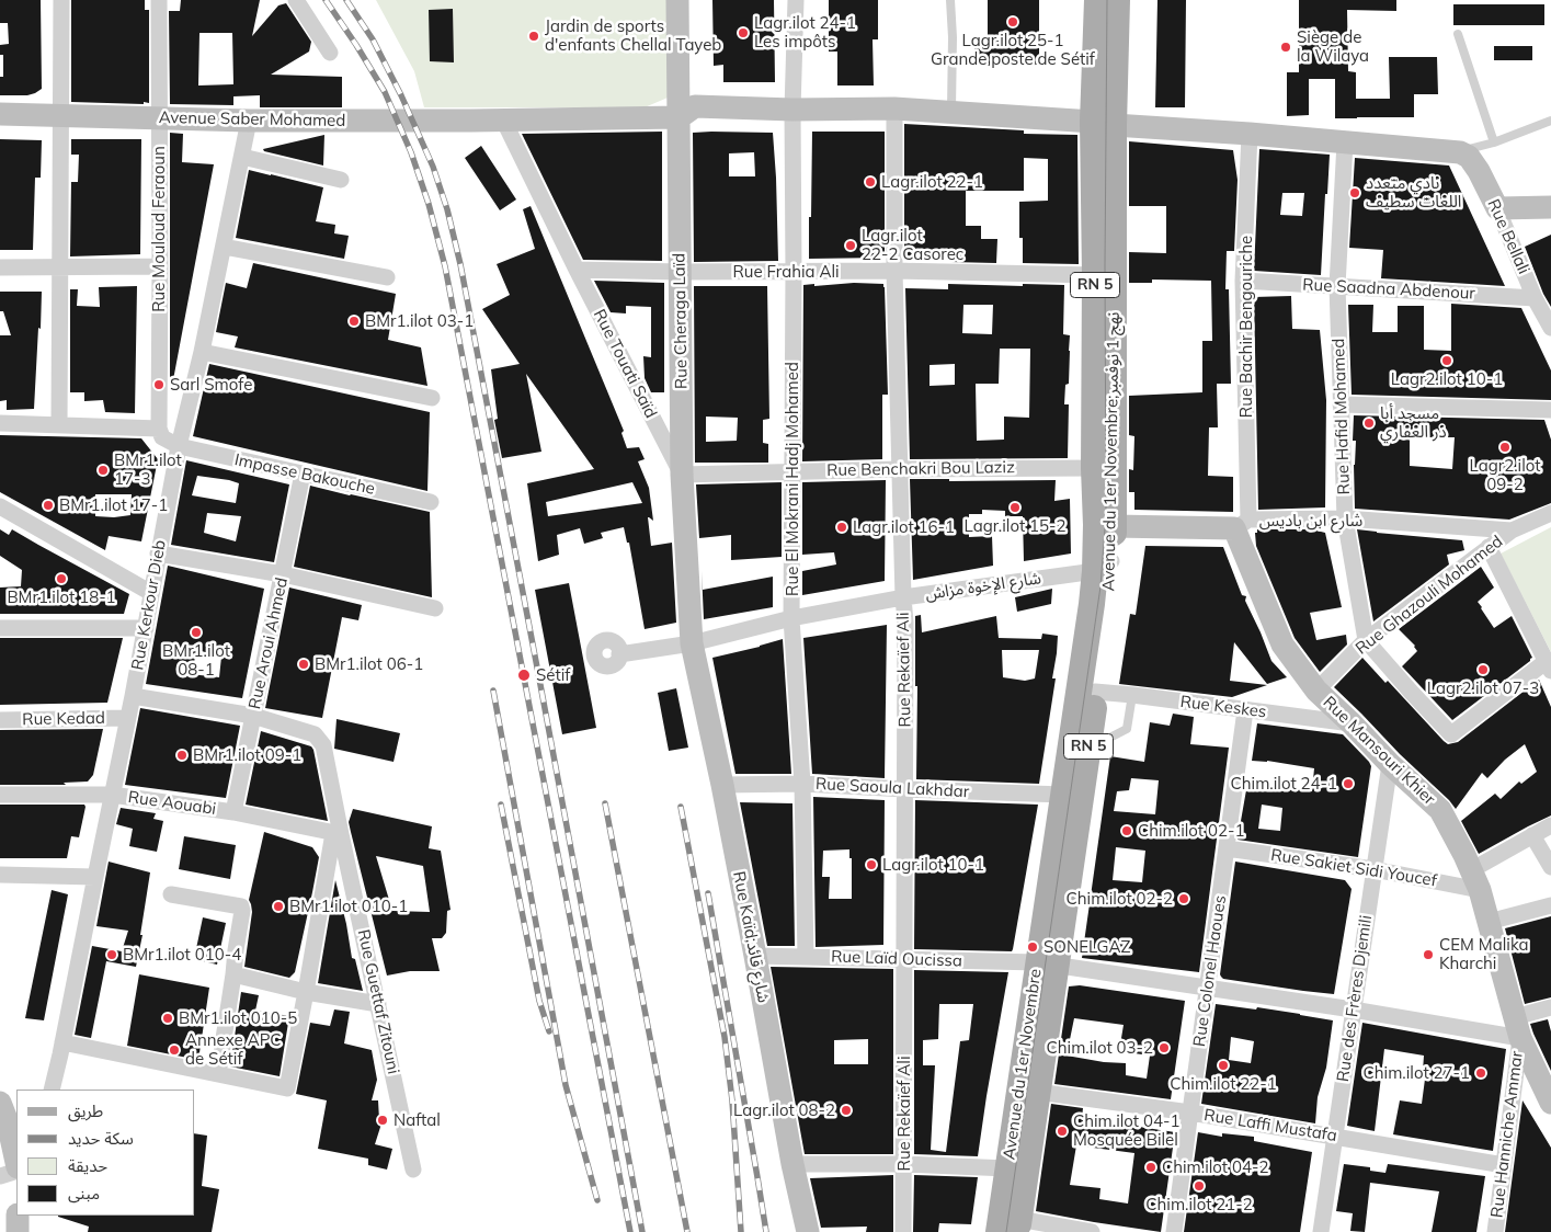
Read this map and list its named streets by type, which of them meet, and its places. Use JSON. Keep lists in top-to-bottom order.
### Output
{
  "streets": {
    "main road": ["RN 5", "Avenue du 1er Novembre;نهج 1 نوفمبر", "Avenue du 1er Novembre"],
    "street": [
      "Avenue Saber Mohamed",
      "Rue Mouloud Feraoun",
      "Rue Bellali",
      "Rue Frahia Ali",
      "Rue Saadna Abdenour",
      "Rue Cheraga Laïd",
      "Rue Bachir Bengouriche",
      "Rue Touati Saïd",
      "Rue Hafid Mohamed",
      "Rue Benchakri Bou Laziz",
      "Impasse Bakouche",
      "Rue El Mokrani Hadj Mohamed",
      "شارع ابن باديس",
      "شارع الإخوة مزاش",
      "Rue Ghazouli Mohamed",
      "Rue Kerkour Dieb",
      "Rue Aroui Ahmed",
      "Rue Rekaïef Ali",
      "Rue Keskes",
      "Rue Kedad",
      "Rue Mansouri Khier",
      "Rue Saoula Lakhdar",
      "Rue Aouabi",
      "Rue Sakiet Sidi Youcef",
      "Rue Kaïd;شارع قائد",
      "Rue Laïd Oucissa",
      "Rue Colonel Haoues",
      "Rue des Frères Djemili",
      "Rue Guettaf Zitouni",
      "Rue Laffi Mustafa",
      "Rue Hanniche Ammar"
    ]
  },
  "crossings": [
    ["Avenue Saber Mohamed", "Rue Mouloud Feraoun"],
    ["Avenue Saber Mohamed", "Rue Cheraga Laïd"],
    ["Avenue Saber Mohamed", "Rue Touati Saïd"],
    ["Avenue Saber Mohamed", "Rue Kerkour Dieb"],
    ["Rue Bellali", "Rue Saadna Abdenour"],
    ["Rue Frahia Ali", "Rue Cheraga Laïd"],
    ["Rue Frahia Ali", "Rue Touati Saïd"],
    ["Rue Frahia Ali", "Avenue du 1er Novembre;نهج 1 نوفمبر"],
    ["Rue Frahia Ali", "Rue El Mokrani Hadj Mohamed"],
    ["Rue Frahia Ali", "Rue Rekaïef Ali"],
    ["Rue Saadna Abdenour", "Rue Bachir Bengouriche"],
    ["Rue Saadna Abdenour", "Rue Hafid Mohamed"],
    ["Rue Cheraga Laïd", "Rue Touati Saïd"],
    ["Rue Cheraga Laïd", "Rue Benchakri Bou Laziz"],
    ["Rue Cheraga Laïd", "شارع الإخوة مزاش"],
    ["Rue Cheraga Laïd", "Rue Kaïd;شارع قائد"],
    ["Rue Bachir Bengouriche", "شارع ابن باديس"],
    ["Rue Bachir Bengouriche", "Rue Mansouri Khier"],
    ["Rue Touati Saïd", "Rue Benchakri Bou Laziz"],
    ["Rue Hafid Mohamed", "شارع ابن باديس"],
    ["Rue Hafid Mohamed", "Rue Ghazouli Mohamed"],
    ["Avenue du 1er Novembre;نهج 1 نوفمبر", "Rue Benchakri Bou Laziz"],
    ["Avenue du 1er Novembre;نهج 1 نوفمبر", "شارع ابن باديس"],
    ["Avenue du 1er Novembre;نهج 1 نوفمبر", "شارع الإخوة مزاش"],
    ["Avenue du 1er Novembre;نهج 1 نوفمبر", "Rue Keskes"],
    ["Avenue du 1er Novembre;نهج 1 نوفمبر", "Rue Laïd Oucissa"],
    ["Avenue du 1er Novembre;نهج 1 نوفمبر", "Avenue du 1er Novembre"],
    ["Rue Benchakri Bou Laziz", "Rue El Mokrani Hadj Mohamed"],
    ["Rue Benchakri Bou Laziz", "Rue Rekaïef Ali"],
    ["Impasse Bakouche", "Rue Kerkour Dieb"],
    ["Impasse Bakouche", "Rue Aroui Ahmed"],
    ["Rue El Mokrani Hadj Mohamed", "شارع الإخوة مزاش"],
    ["Rue El Mokrani Hadj Mohamed", "Rue Saoula Lakhdar"],
    ["Rue El Mokrani Hadj Mohamed", "Rue Laïd Oucissa"],
    ["شارع ابن باديس", "Rue Ghazouli Mohamed"],
    ["شارع ابن باديس", "Rue Mansouri Khier"],
    ["شارع الإخوة مزاش", "Rue Rekaïef Ali"],
    ["شارع الإخوة مزاش", "Rue Kaïd;شارع قائد"],
    ["شارع الإخوة مزاش", "Avenue du 1er Novembre"],
    ["Rue Ghazouli Mohamed", "Rue Mansouri Khier"],
    ["Rue Kerkour Dieb", "Rue Kedad"],
    ["Rue Kerkour Dieb", "Rue Aouabi"],
    ["Rue Aroui Ahmed", "Rue Aouabi"],
    ["Rue Rekaïef Ali", "Rue Saoula Lakhdar"],
    ["Rue Rekaïef Ali", "Rue Laïd Oucissa"],
    ["Rue Keskes", "Rue Mansouri Khier"],
    ["Rue Keskes", "Rue Colonel Haoues"],
    ["Rue Mansouri Khier", "Rue Sakiet Sidi Youcef"],
    ["Rue Mansouri Khier", "Rue Laïd Oucissa"],
    ["Rue Mansouri Khier", "Rue des Frères Djemili"],
    ["Rue Mansouri Khier", "Rue Hanniche Ammar"],
    ["Rue Saoula Lakhdar", "Rue Kaïd;شارع قائد"],
    ["Rue Saoula Lakhdar", "Avenue du 1er Novembre"],
    ["Rue Aouabi", "Rue Guettaf Zitouni"],
    ["Rue Sakiet Sidi Youcef", "Rue Colonel Haoues"],
    ["Rue Sakiet Sidi Youcef", "Rue des Frères Djemili"],
    ["Rue Kaïd;شارع قائد", "Rue Laïd Oucissa"],
    ["Rue Laïd Oucissa", "Rue Colonel Haoues"],
    ["Rue Laïd Oucissa", "Rue des Frères Djemili"],
    ["Rue Laïd Oucissa", "Avenue du 1er Novembre"],
    ["Rue Laïd Oucissa", "Rue Hanniche Ammar"],
    ["Rue Colonel Haoues", "Rue Laffi Mustafa"],
    ["Rue des Frères Djemili", "Rue Laffi Mustafa"],
    ["Avenue du 1er Novembre", "Rue Laffi Mustafa"],
    ["Rue Laffi Mustafa", "Rue Hanniche Ammar"]
  ],
  "places": [
    "Lagr.ilot 25-1 Grande poste de Sétif",
    "Lagr.ilot 24-1 Les impôts",
    "Jardin de sports d'enfants Chellal Tayeb",
    "Siège de la Wilaya",
    "Lagr.ilot 22-1",
    "نادي متعدد اللغات سطيف",
    "Lagr.ilot 22-2 Casorec",
    "BMr1.ilot 03-1",
    "Lagr2.ilot 10-1",
    "Sarl Smofe",
    "مسجد أبا ذر الغفاري",
    "Lagr2.ilot 09-2",
    "BMr1.ilot 17-3",
    "BMr1.ilot 17-1",
    "Lagr.ilot 15-2",
    "Lagr.ilot 16-1",
    "BMr1.ilot 18-1",
    "BMr1.ilot 08-1",
    "BMr1.ilot 06-1",
    "Lagr2.ilot 07-3",
    "Sétif",
    "BMr1.ilot 09-1",
    "Chim.ilot 24-1",
    "Chim.ilot 02-1",
    "Lagr.ilot 10-1",
    "Chim.ilot 02-2",
    "BMr1.ilot 010-1",
    "SONELGAZ",
    "BMr1.ilot 010-4",
    "CEM Malika Kharchi",
    "BMr1.ilot 010-5",
    "Chim.ilot 03-2",
    "Annexe APC de Sétif",
    "Chim.ilot 22-1",
    "Chim.ilot 27-1",
    "Lagr.ilot 08-2",
    "Naftal",
    "Chim.ilot 04-1 Mosquée Bilel",
    "Chim.ilot 04-2",
    "Chim.ilot 21-2"
  ],
  "legend": [
    "طريق",
    "سكة حديد",
    "حديقة",
    "مبنى"
  ]
}
